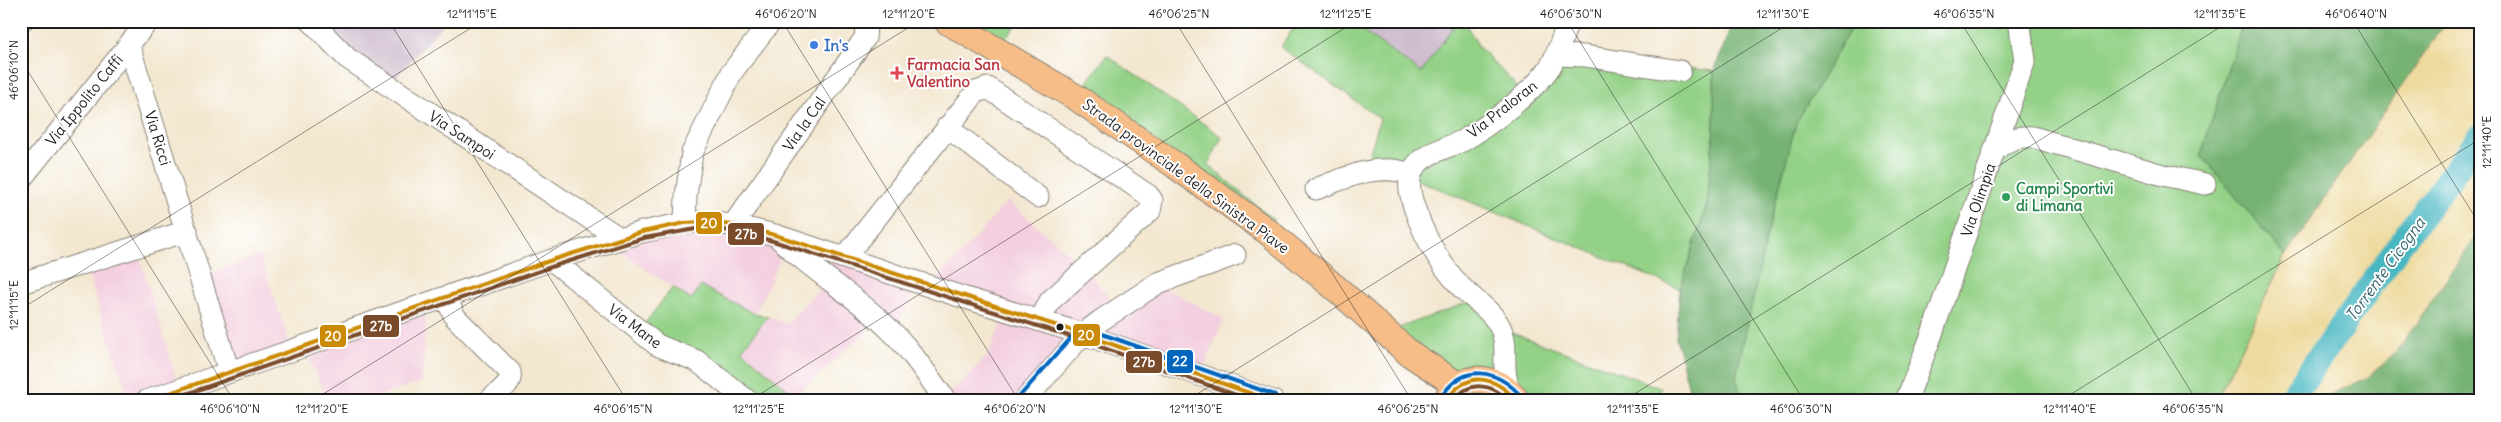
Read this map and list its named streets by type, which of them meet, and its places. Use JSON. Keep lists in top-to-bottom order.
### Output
{
  "streets": {
    "main road": ["Strada provinciale della Sinistra Piave"],
    "street": [
      "Via Ippolito Caffi",
      "Via Praloran",
      "Via la Cal",
      "Via Sampoi",
      "Via Ricci",
      "Via Olimpia",
      "Via Mane"
    ]
  },
  "crossings": [
    ["Via Ippolito Caffi", "Via Ricci"]
  ],
  "water": ["Torrente Cicogna"],
  "places": {
    "other": ["In's", "Campi Sportivi di Limana"],
    "health": ["Farmacia San Valentino"]
  },
  "lines": ["transit line 20", "transit line 27b", "transit line 22"],
  "coordinates": [
    "12°11'15\"E",
    "46°06'20\"N",
    "12°11'20\"E",
    "46°06'25\"N",
    "12°11'25\"E",
    "46°06'30\"N",
    "12°11'30\"E",
    "46°06'35\"N",
    "12°11'35\"E",
    "46°06'40\"N",
    "46°06'10\"N",
    "12°11'40\"E",
    "46°06'15\"N"
  ]
}
